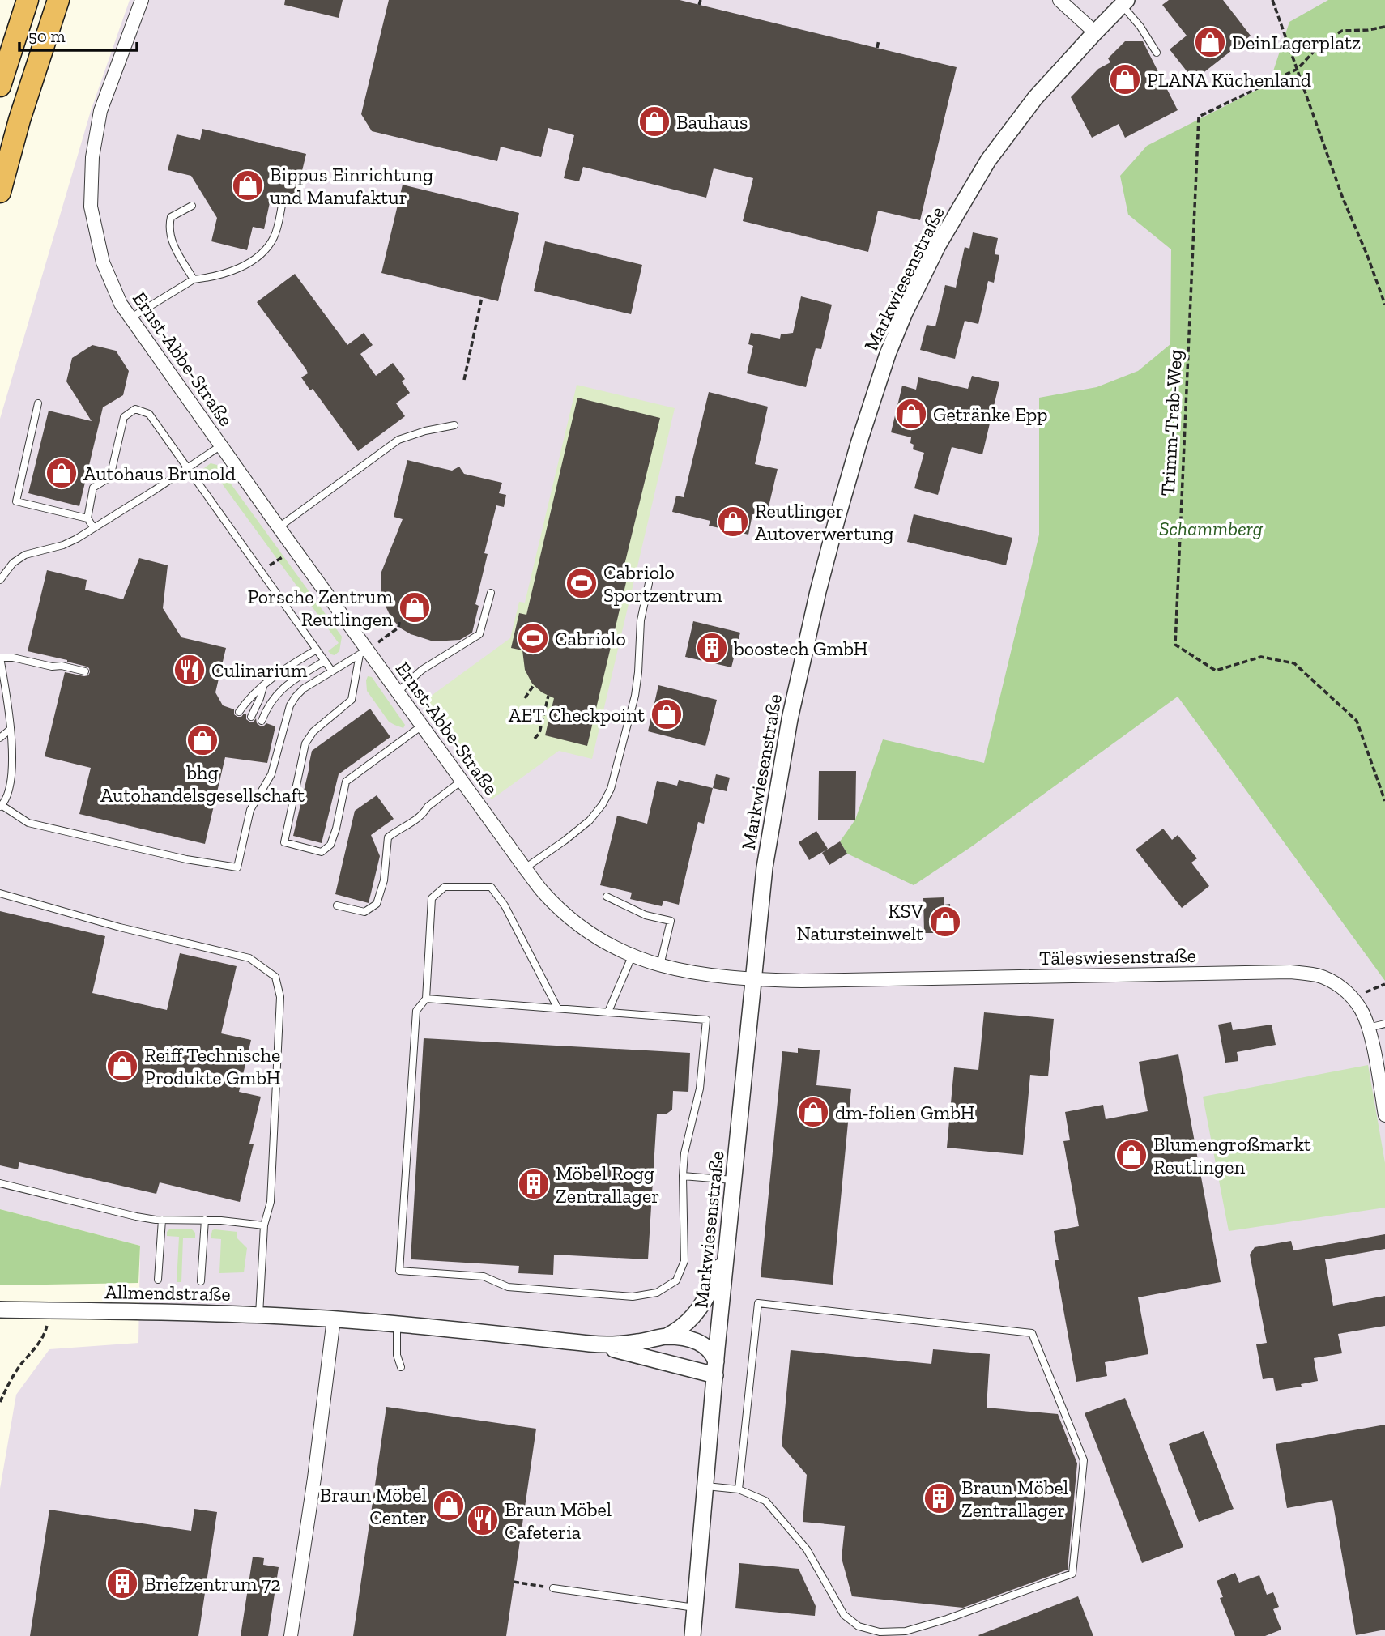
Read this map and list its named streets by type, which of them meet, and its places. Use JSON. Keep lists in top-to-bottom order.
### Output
{
  "streets": {
    "street": [
      "Markwiesenstraße",
      "Ernst-Abbe-Straße",
      "Täleswiesenstraße",
      "Allmendstraße"
    ],
    "path": ["Trimm-Trab-Weg"]
  },
  "crossings": [
    ["Markwiesenstraße", "Ernst-Abbe-Straße"],
    ["Markwiesenstraße", "Täleswiesenstraße"],
    ["Markwiesenstraße", "Allmendstraße"],
    ["Ernst-Abbe-Straße", "Täleswiesenstraße"]
  ],
  "parks": ["Schammberg"],
  "places": {
    "shop": [
      "DeinLagerplatz",
      "PLANA Küchenland",
      "Bauhaus",
      "Bippus Einrichtung und Manufaktur",
      "Getränke Epp",
      "Autohaus Brunold",
      "Reutlinger Autoverwertung",
      "Porsche Zentrum Reutlingen",
      "AET Checkpoint",
      "bhg Autohandelsgesellschaft",
      "KSV Natursteinwelt",
      "Reiff Technische Produkte GmbH",
      "dm-folien GmbH",
      "Blumengroßmarkt Reutlingen",
      "Braun Möbel Center"
    ],
    "sports": ["Cabriolo Sportzentrum", "Cabriolo"],
    "building": [
      "boostech GmbH",
      "Möbel Rogg Zentrallager",
      "Braun Möbel Zentrallager",
      "Briefzentrum 72"
    ],
    "restaurant": ["Culinarium", "Braun Möbel Cafeteria"]
  },
  "scale_bar": "50 m"
}
